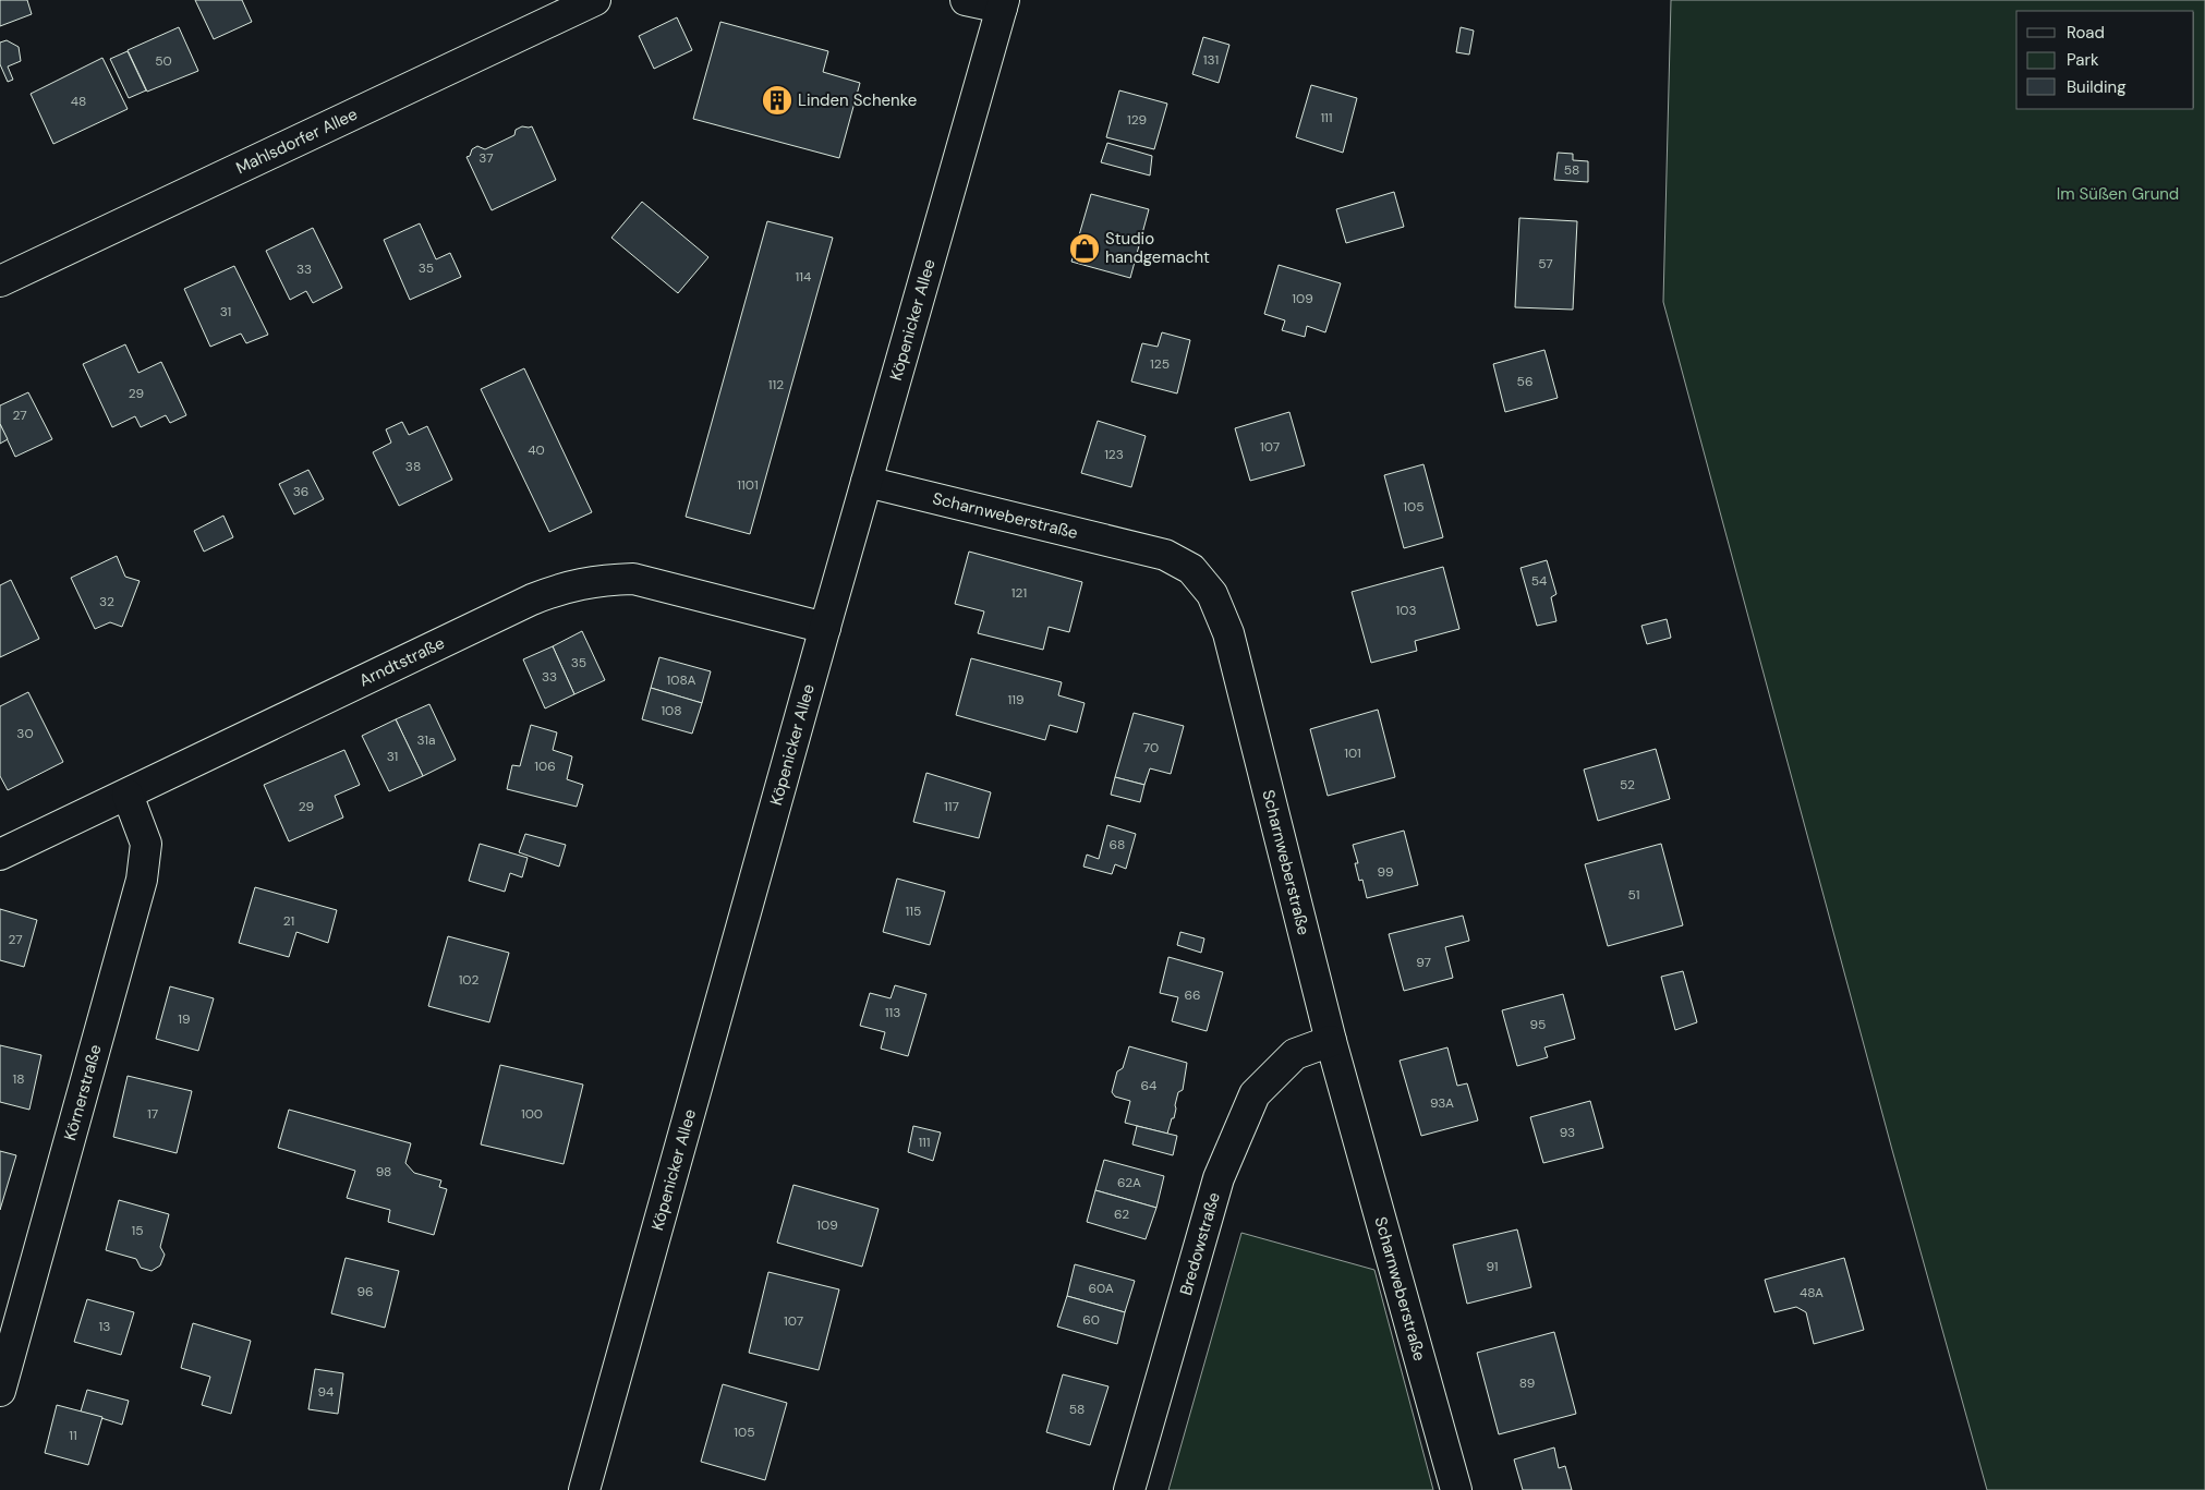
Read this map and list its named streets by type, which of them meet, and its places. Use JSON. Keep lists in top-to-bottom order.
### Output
{
  "streets": {
    "street": [
      "Mahlsdorfer Allee",
      "Köpenicker Allee",
      "Scharnweberstraße",
      "Arndtstraße",
      "Körnerstraße",
      "Bredowstraße"
    ]
  },
  "crossings": [
    ["Köpenicker Allee", "Scharnweberstraße"],
    ["Köpenicker Allee", "Arndtstraße"],
    ["Scharnweberstraße", "Bredowstraße"],
    ["Arndtstraße", "Körnerstraße"]
  ],
  "parks": ["Im Süßen Grund"],
  "places": {
    "building": ["Linden Schenke"],
    "shop": ["Studio handgemacht"]
  },
  "house_numbers": [
    "131",
    "50",
    "48",
    "111",
    "129",
    "37",
    "58",
    "57",
    "35",
    "33",
    "114",
    "109",
    "31",
    "125",
    "56",
    "112",
    "29",
    "27",
    "107",
    "40",
    "123",
    "38",
    "1101",
    "36",
    "105",
    "54",
    "121",
    "32",
    "103",
    "35",
    "33",
    "108A",
    "119",
    "108",
    "30",
    "31a",
    "70",
    "101",
    "31",
    "106",
    "52",
    "29",
    "117",
    "68",
    "99",
    "51",
    "115",
    "21",
    "27",
    "97",
    "102",
    "66",
    "113",
    "19",
    "95",
    "18",
    "64",
    "93A",
    "17",
    "100",
    "93",
    "111",
    "98",
    "62A",
    "62",
    "109",
    "15",
    "91",
    "60A",
    "96",
    "48A",
    "60",
    "107",
    "13",
    "89",
    "94",
    "58",
    "105",
    "11"
  ],
  "legend": ["Road", "Park", "Building"]
}
